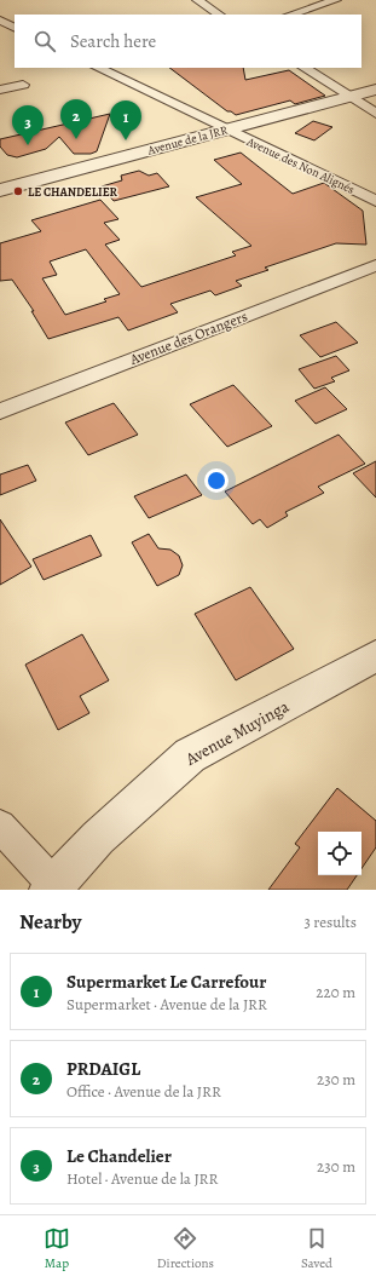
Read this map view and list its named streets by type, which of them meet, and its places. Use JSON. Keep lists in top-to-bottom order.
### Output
{
  "streets": {
    "street": [
      "Avenue de la JRR",
      "Avenue des Non Alignés",
      "Avenue des Orangers",
      "Avenue Muyinga"
    ]
  },
  "crossings": [
    ["Avenue de la JRR", "Avenue des Non Alignés"]
  ],
  "places": ["LE CHANDELIER"],
  "page": {
    "search": "Search here",
    "pins": ["2", "1", "3"],
    "heading": ["Nearby", "3 results"],
    "list": [
      {
        "mark": "1",
        "name": "Supermarket Le Carrefour",
        "note": "Supermarket · Avenue de la JRR",
        "value": "220 m"
      },
      {
        "mark": "2",
        "name": "PRDAIGL",
        "note": "Office · Avenue de la JRR",
        "value": "230 m"
      },
      {
        "mark": "3",
        "name": "Le Chandelier",
        "note": "Hotel · Avenue de la JRR",
        "value": "230 m"
      }
    ],
    "nav": ["Map", "Directions", "Saved"]
  }
}
